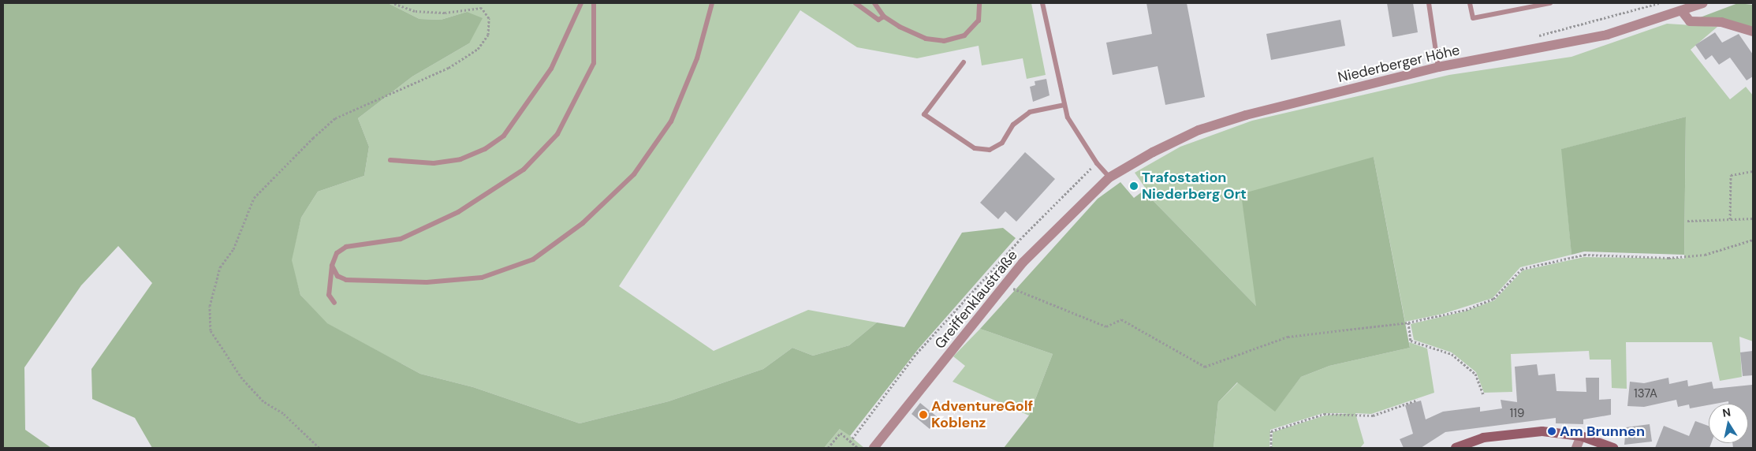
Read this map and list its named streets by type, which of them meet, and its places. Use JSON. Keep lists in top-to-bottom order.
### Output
{
  "streets": {
    "street": ["Niederberger Höhe", "Greiffenklaustraße"]
  },
  "crossings": [
    ["Niederberger Höhe", "Greiffenklaustraße"]
  ],
  "places": ["Trafostation Niederberg Ort", "AdventureGolf Koblenz", "Am Brunnen"],
  "house_numbers": ["137A", "119"],
  "north": "top"
}
